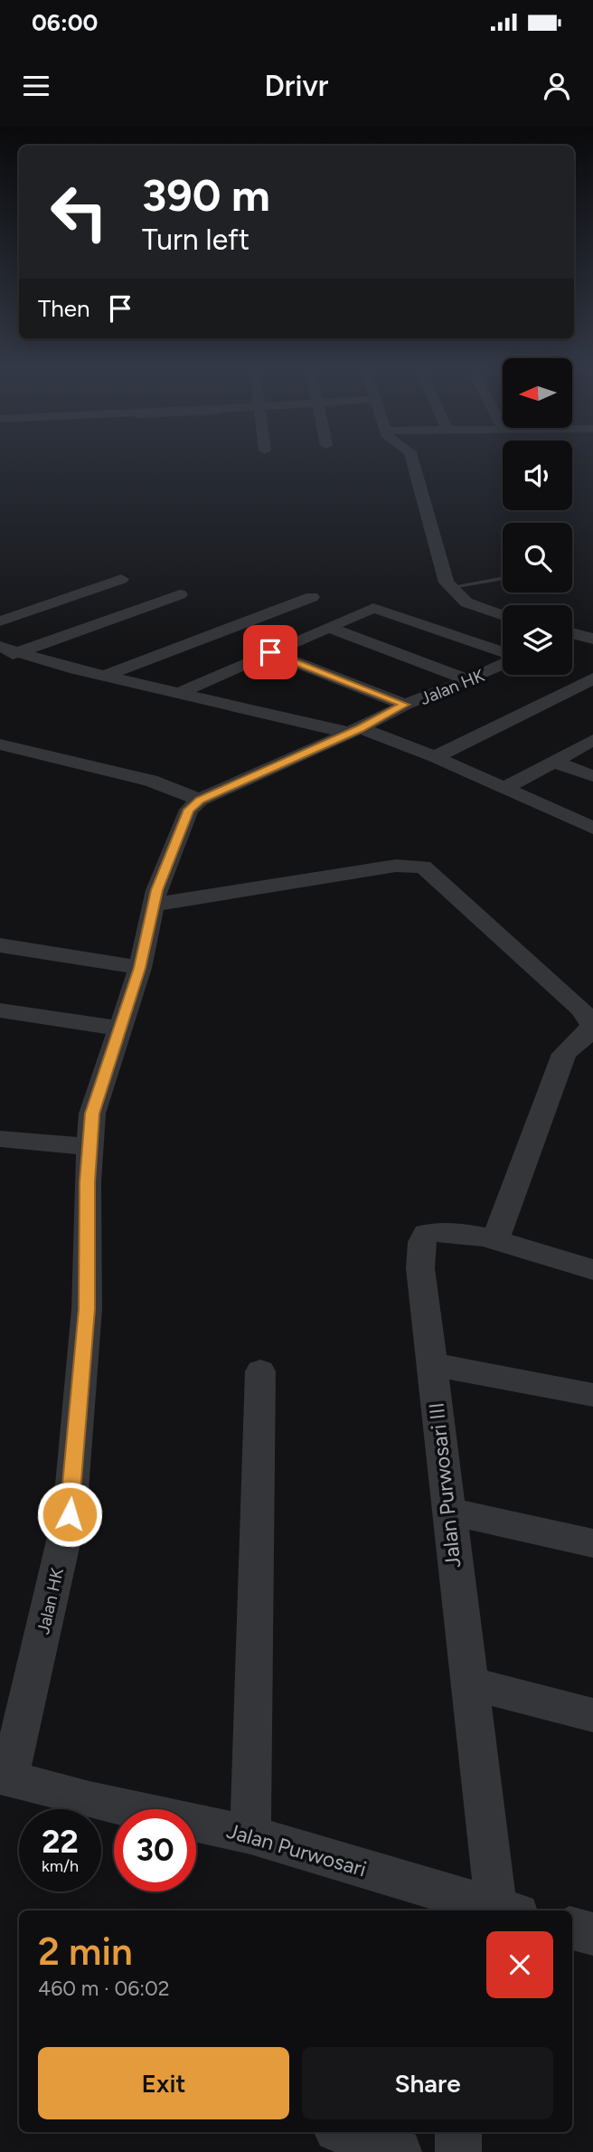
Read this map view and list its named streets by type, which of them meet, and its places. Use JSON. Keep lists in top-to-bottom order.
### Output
{
  "streets": {
    "street": ["Jalan HK", "Jalan Purwosari III", "Jalan Purwosari"]
  },
  "crossings": [
    ["Jalan HK", "Jalan Purwosari"],
    ["Jalan Purwosari III", "Jalan Purwosari"]
  ],
  "north": "left",
  "page": {
    "status": "06:00",
    "header": "Drivr",
    "turn": ["390 m", "Turn left"],
    "then": "Then",
    "speed": "22 km/h",
    "limit": "30",
    "heading": ["2 min", "460 m · 06:02"],
    "buttons": ["Exit", "Share"]
  }
}
